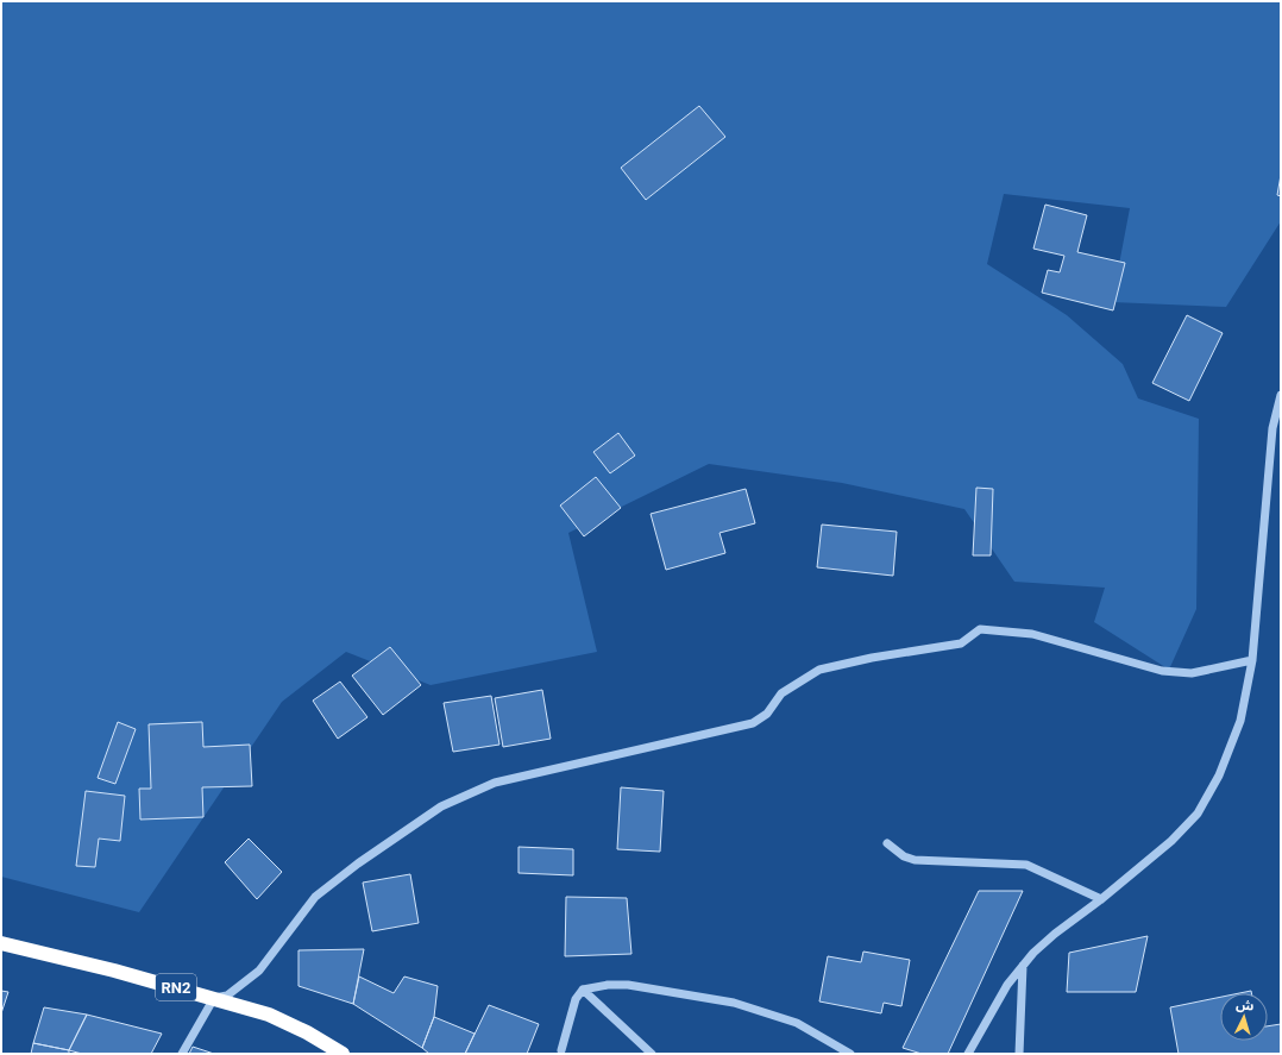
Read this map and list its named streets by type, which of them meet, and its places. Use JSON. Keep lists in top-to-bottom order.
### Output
{
  "streets": {
    "highway": ["RN2"]
  },
  "north": "top"
}
